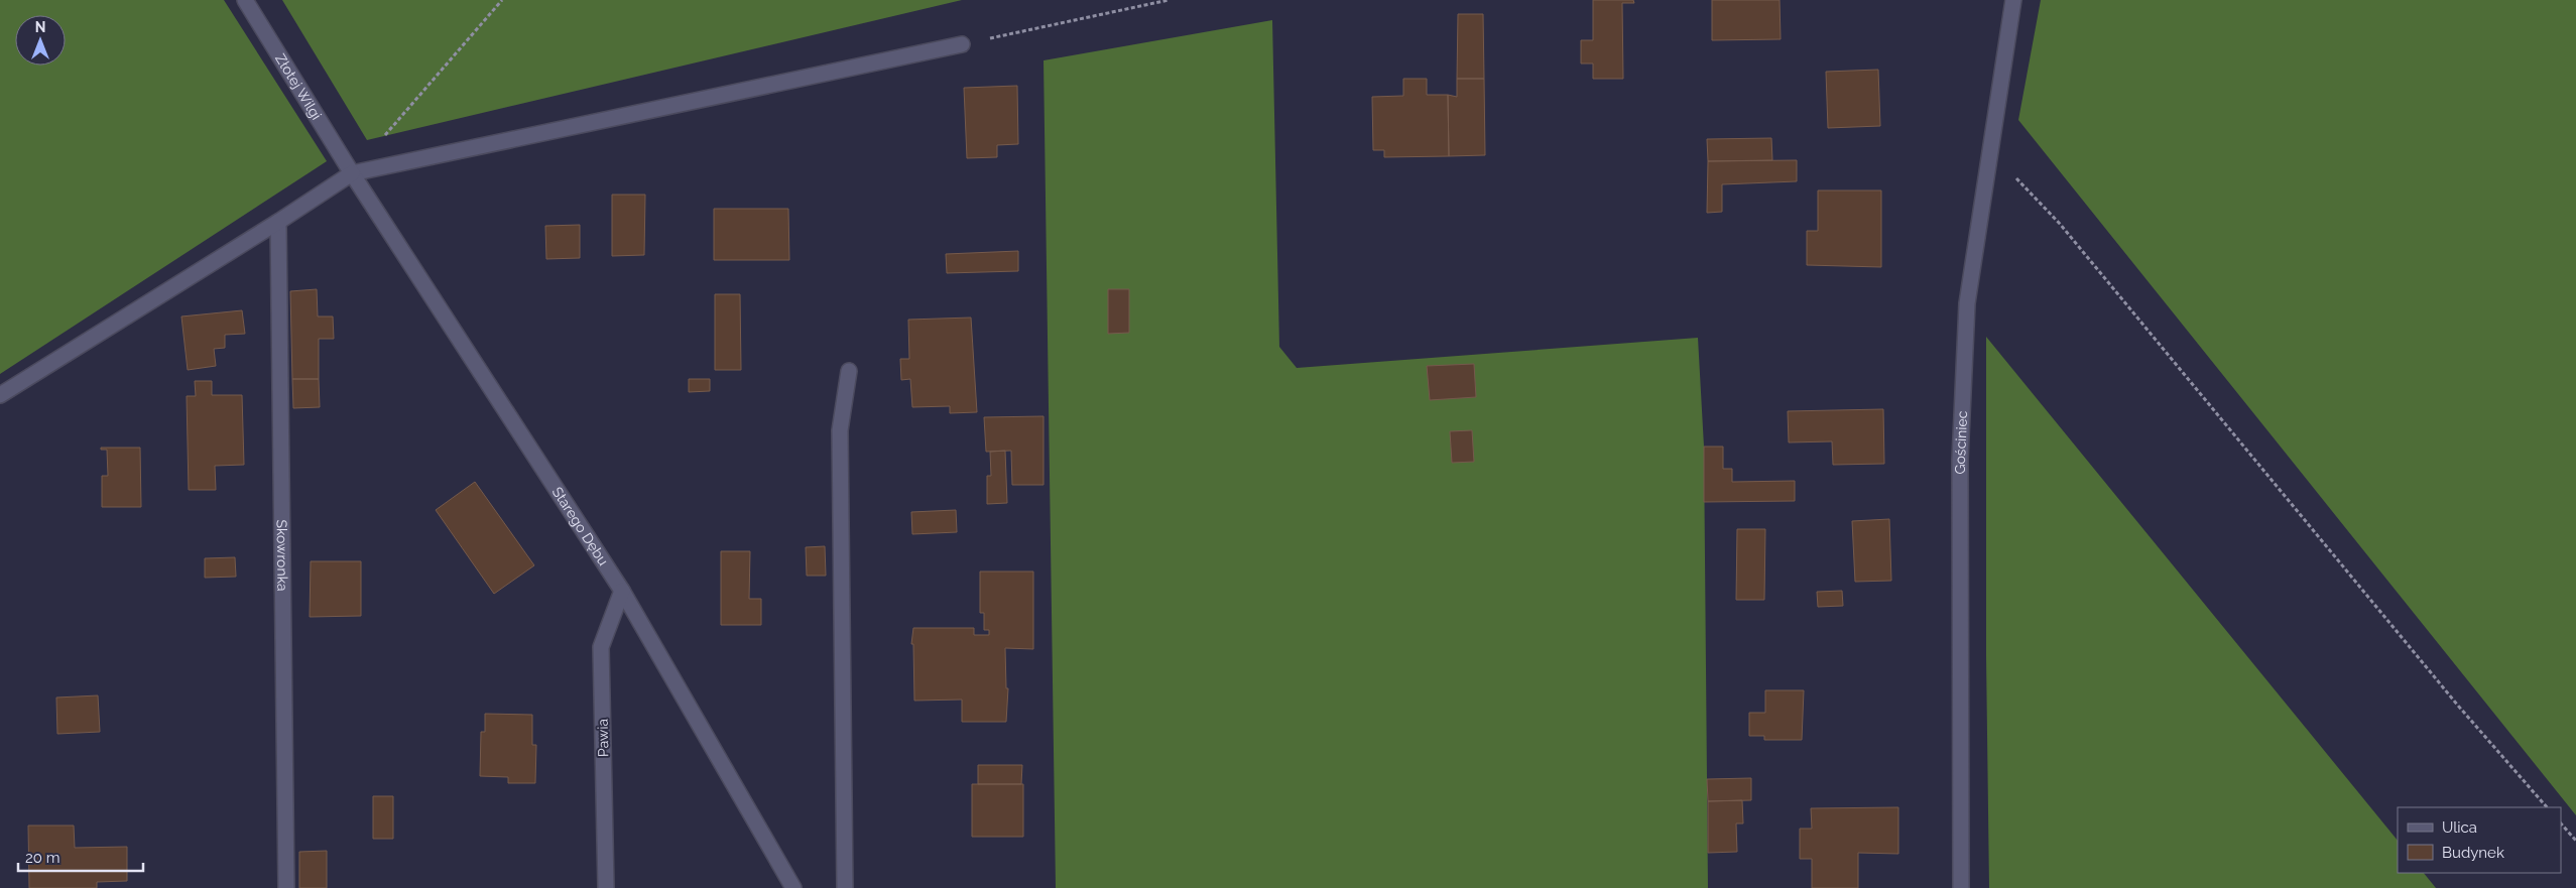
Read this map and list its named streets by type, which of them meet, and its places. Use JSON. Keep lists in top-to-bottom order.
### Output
{
  "streets": {
    "street": [
      "Złotej Wilgi",
      "Gościniec",
      "Starego Dębu",
      "Skowronka",
      "Pawia"
    ]
  },
  "crossings": [
    ["Złotej Wilgi", "Starego Dębu"],
    ["Starego Dębu", "Pawia"]
  ],
  "legend": ["Ulica", "Budynek"],
  "scale_bar": "20 m",
  "north": "top"
}
